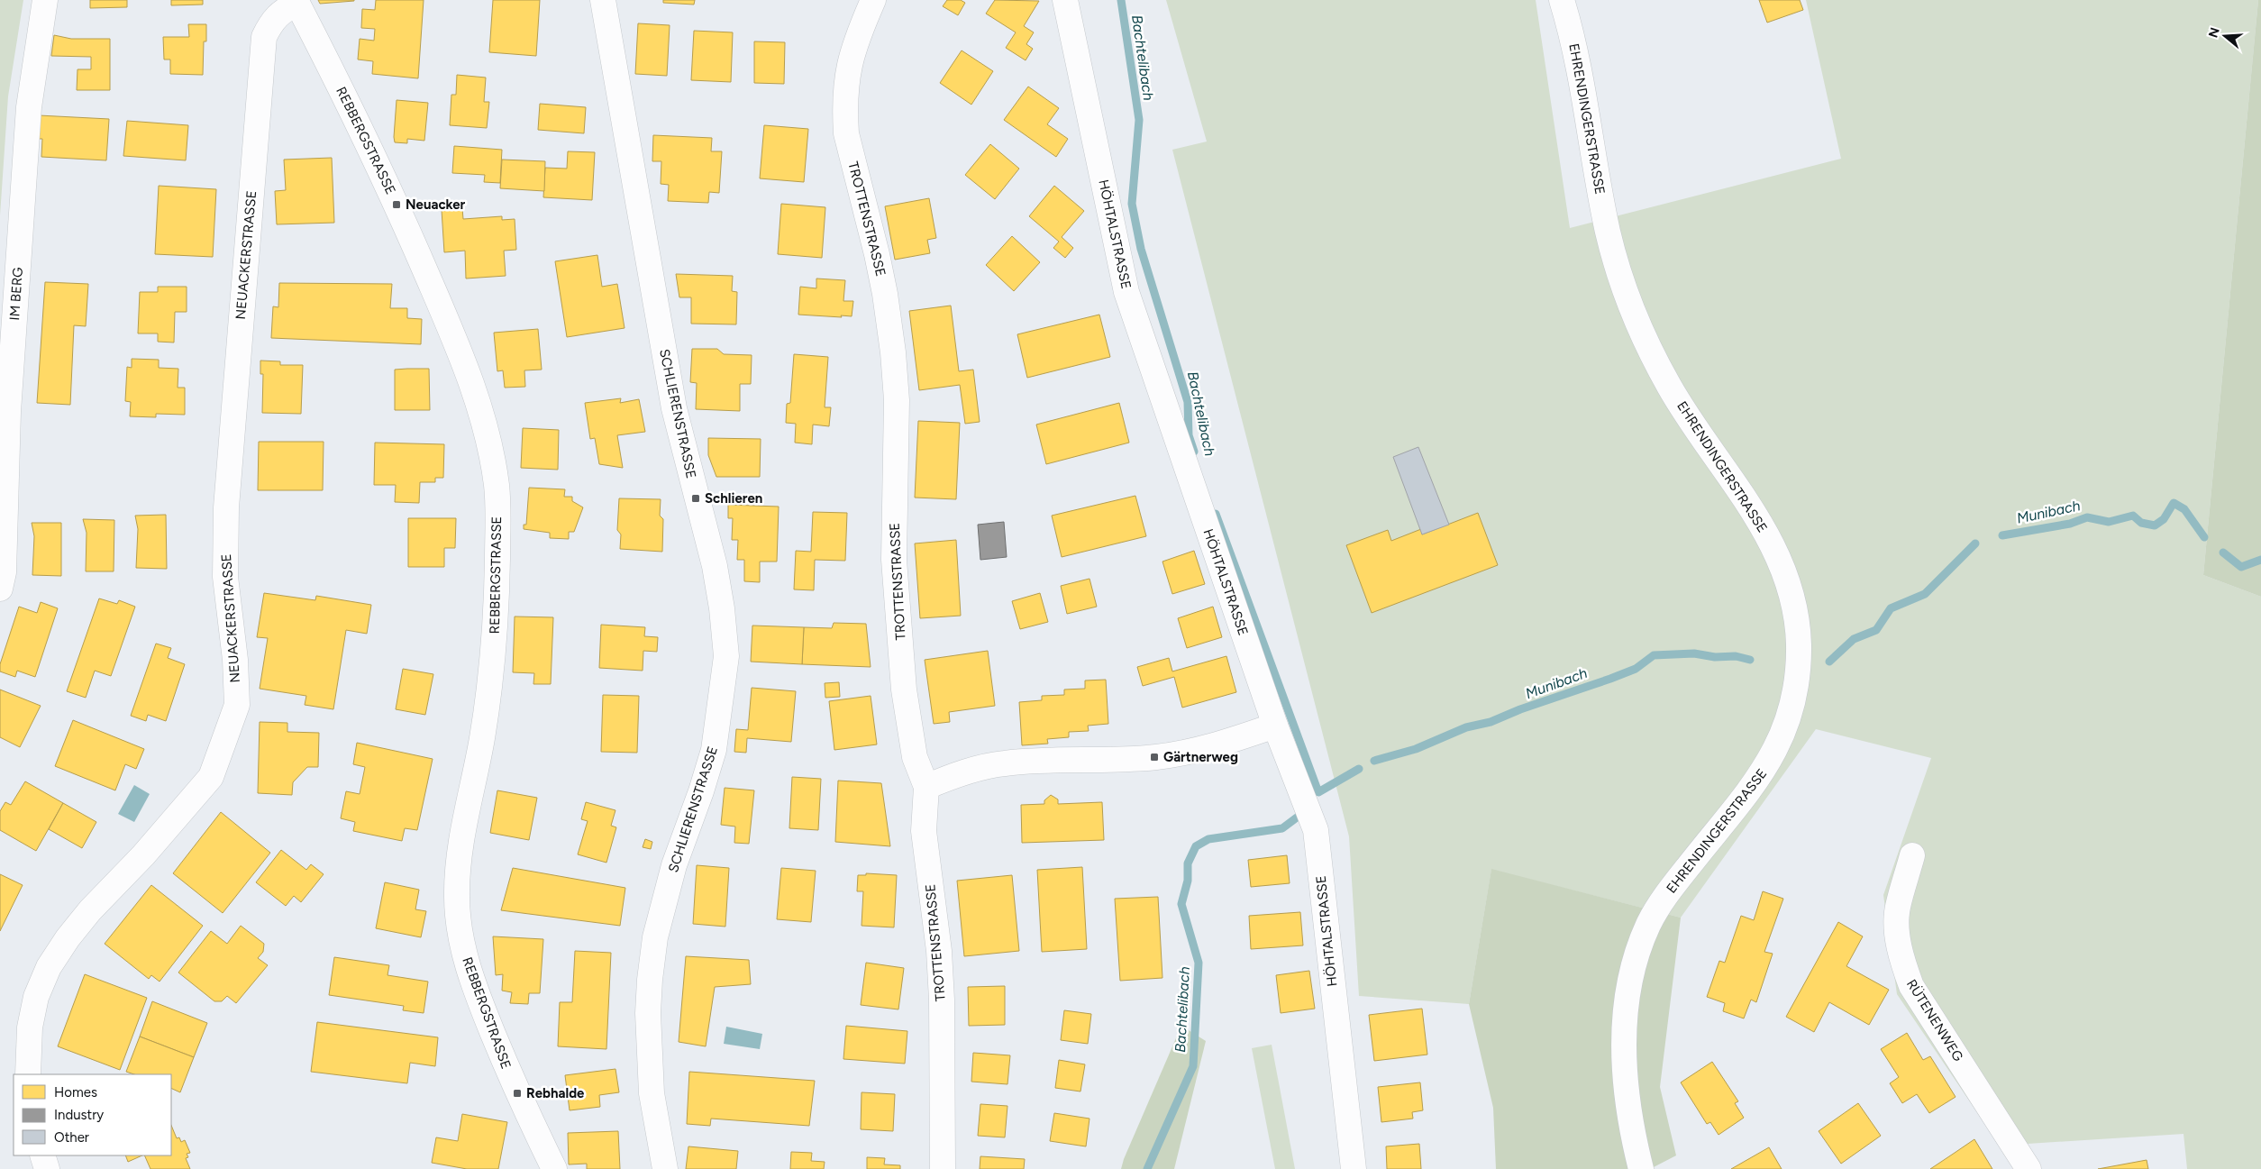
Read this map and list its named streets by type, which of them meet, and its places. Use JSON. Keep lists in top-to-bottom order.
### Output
{
  "streets": {
    "street": [
      "EHRENDINGERSTRASSE",
      "REBBERGSTRASSE",
      "TROTTENSTRASSE",
      "HÖHTALSTRASSE",
      "NEUACKERSTRASSE",
      "IM BERG",
      "SCHLIERENSTRASSE",
      "RÜTENENWEG"
    ]
  },
  "crossings": [
    ["REBBERGSTRASSE", "NEUACKERSTRASSE"]
  ],
  "water": ["Bachtelibach", "Munibach"],
  "places": {
    "transit": [
      "Neuacker",
      "Schlieren",
      "Gärtnerweg",
      "Rebhalde"
    ]
  },
  "legend": ["Homes", "Industry", "Other"],
  "north": "left"
}
